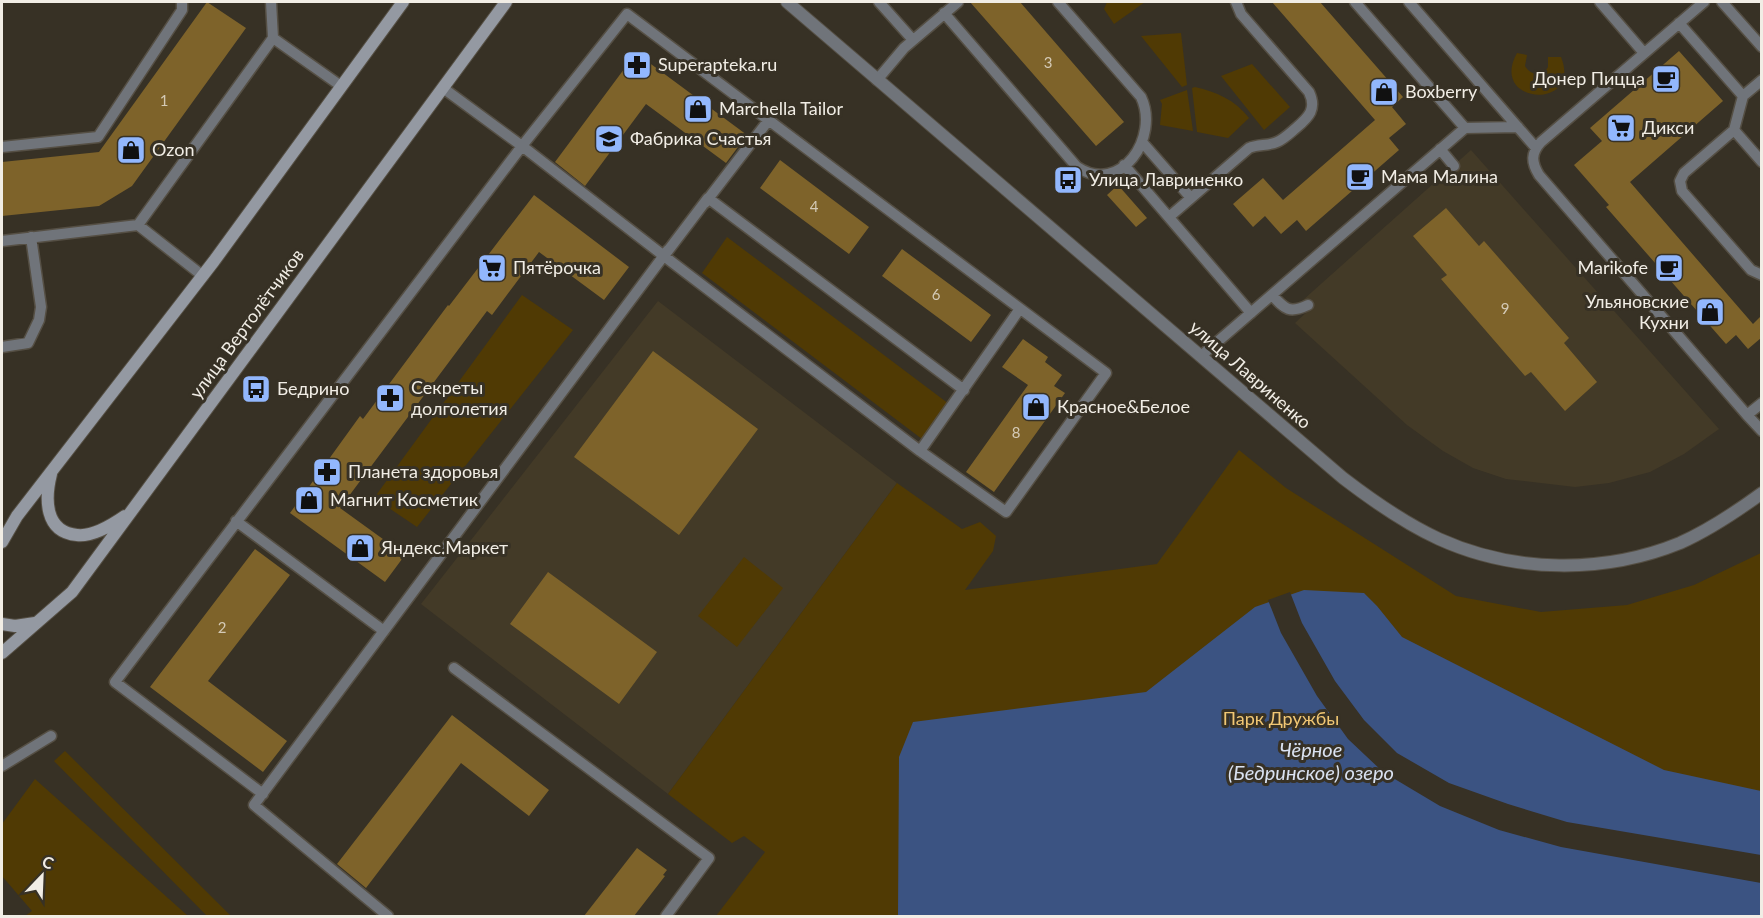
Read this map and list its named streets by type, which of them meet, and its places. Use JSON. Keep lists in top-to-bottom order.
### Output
{
  "streets": {
    "main road": ["улица Вертолётчиков"],
    "street": ["улица Лавриненко"]
  },
  "water": ["Чёрное (Бедринское) озеро"],
  "parks": ["Парк Дружбы"],
  "places": {
    "pharmacy": ["Superapteka.ru", "Секреты долголетия", "Планета здоровья"],
    "cafe": ["Донер Пицца", "Мама Малина", "Marikofe"],
    "shop": [
      "Boxberry",
      "Marchella Tailor",
      "Ozon",
      "Ульяновские Кухни",
      "Красное&Белое",
      "Магнит Косметик",
      "Яндекс.Маркет"
    ],
    "supermarket": ["Дикси", "Пятёрочка"],
    "school or university": ["Фабрика Счастья"],
    "bus stop": ["Улица Лавриненко", "Бедрино"]
  },
  "house_numbers": [
    "3",
    "1",
    "4",
    "6",
    "9",
    "8",
    "2"
  ],
  "north": "top right"
}
